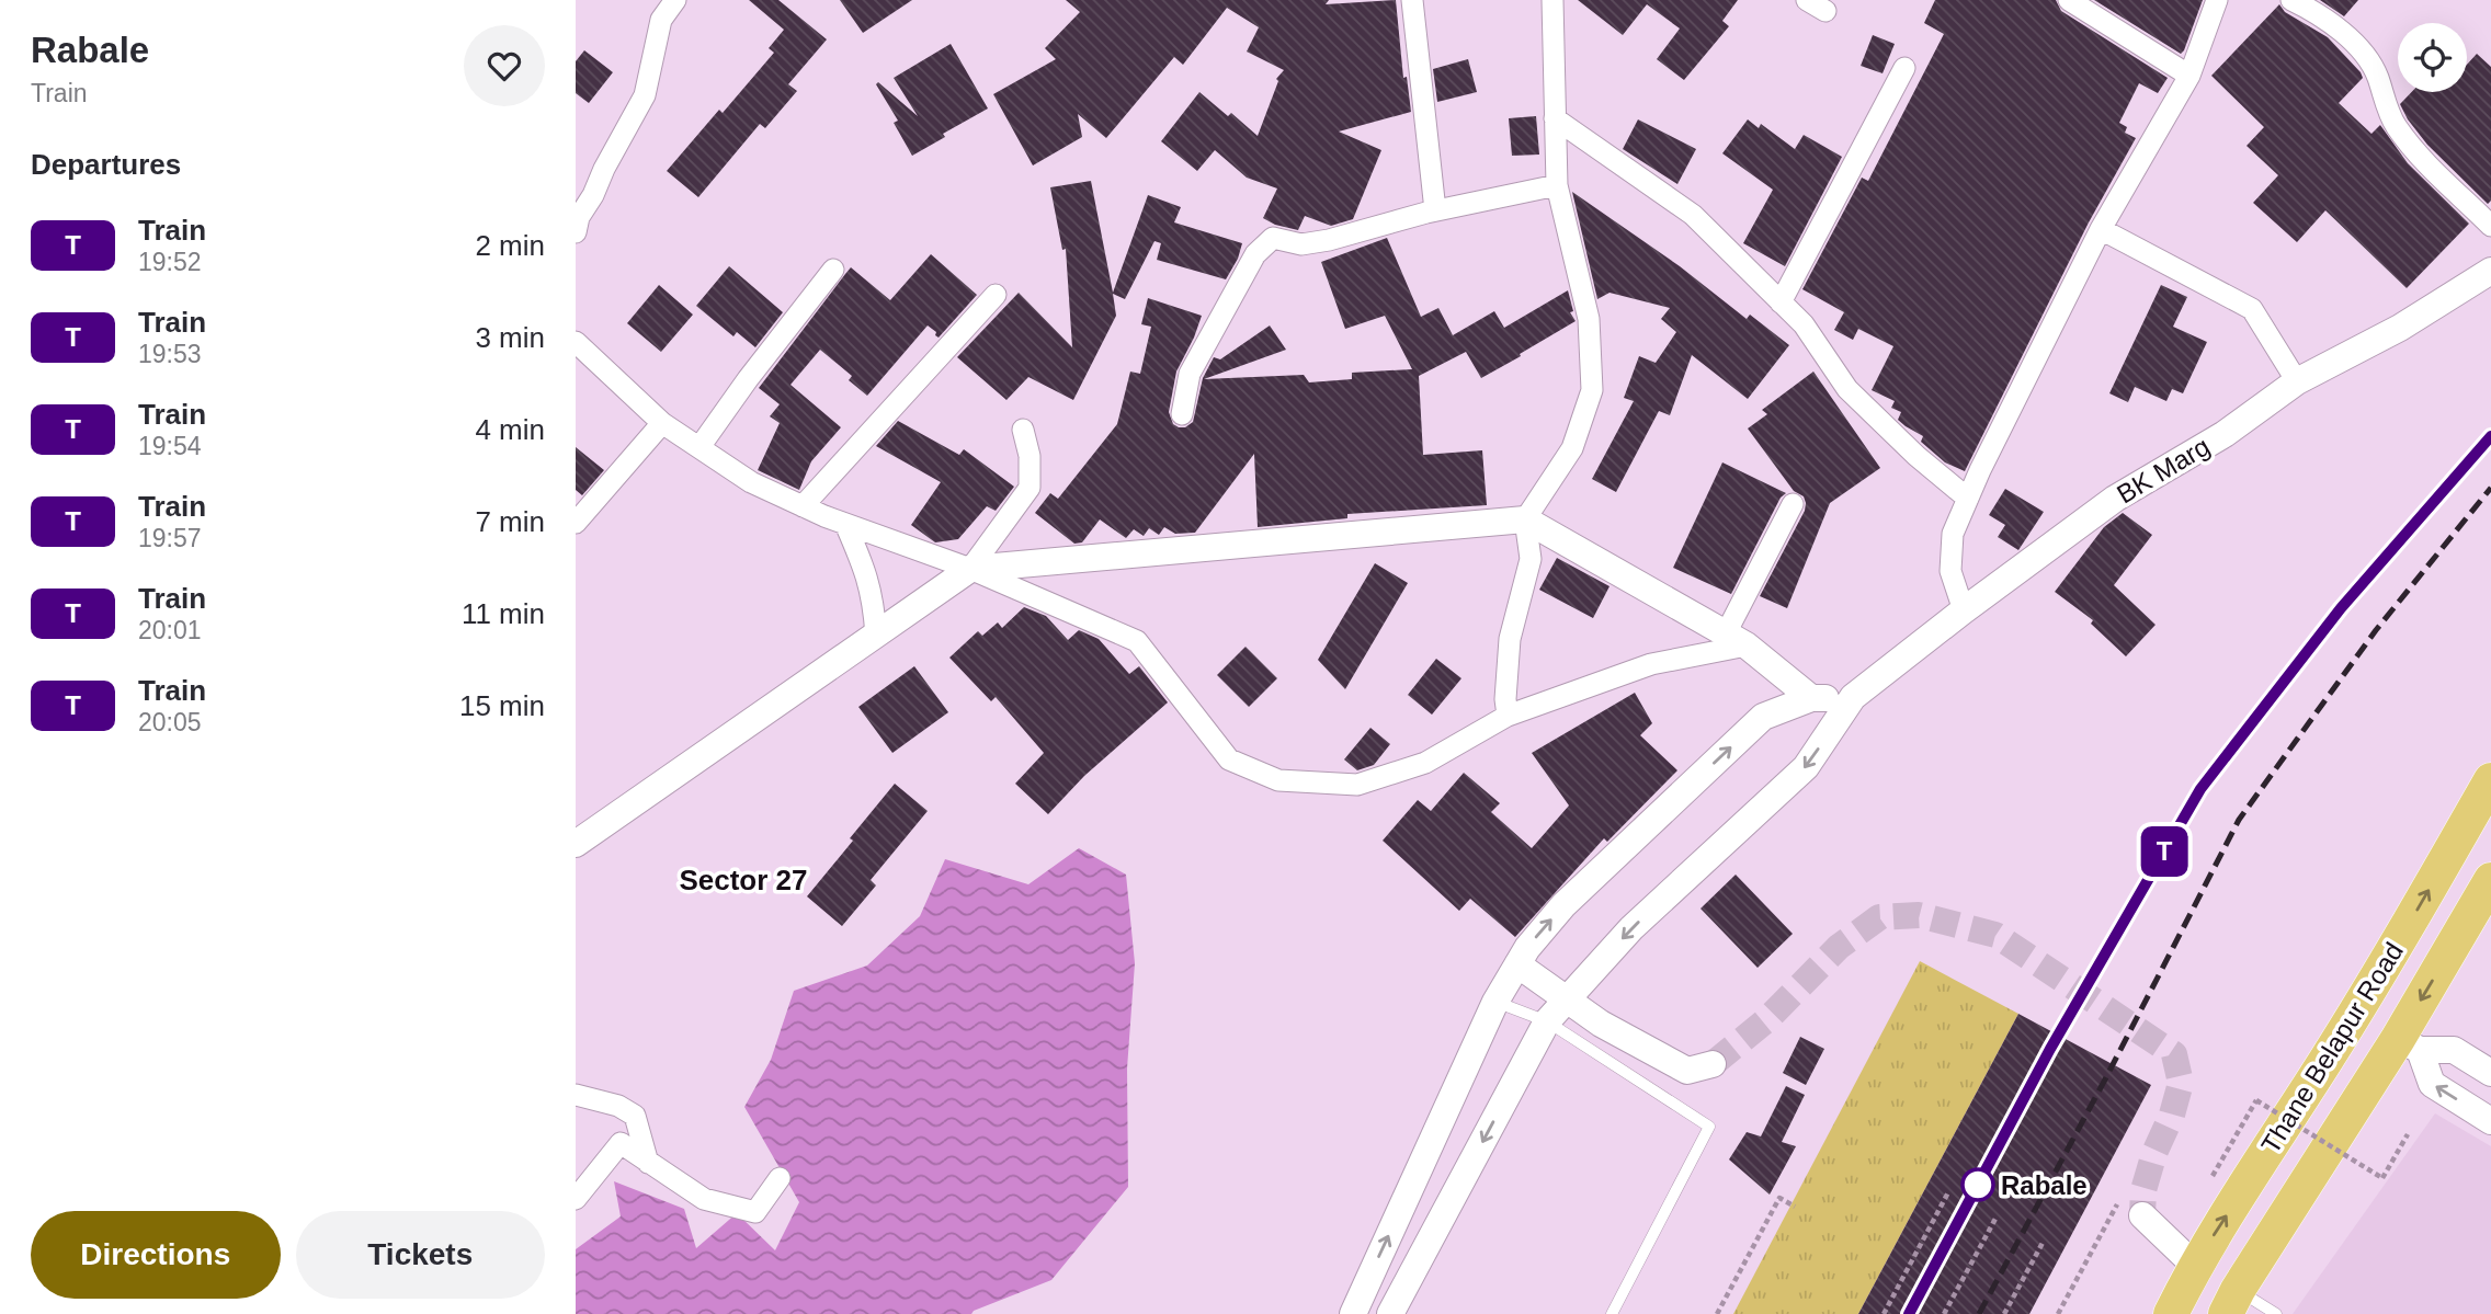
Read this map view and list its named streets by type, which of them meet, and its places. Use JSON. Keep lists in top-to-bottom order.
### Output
{
  "streets": {
    "main road": ["Thane Belapur Road"],
    "street": ["BK Marg"]
  },
  "districts": ["Sector 27"],
  "places": ["Rabale"],
  "page": {
    "heading": [
      ["Rabale", "Train"],
      "Departures"
    ],
    "on_map": "T",
    "list": [
      {
        "mark": "T",
        "name": "Train",
        "note": "19:52",
        "value": "2 min"
      },
      {
        "mark": "T",
        "name": "Train",
        "note": "19:53",
        "value": "3 min"
      },
      {
        "mark": "T",
        "name": "Train",
        "note": "19:54",
        "value": "4 min"
      },
      {
        "mark": "T",
        "name": "Train",
        "note": "19:57",
        "value": "7 min"
      },
      {
        "mark": "T",
        "name": "Train",
        "note": "20:01",
        "value": "11 min"
      },
      {
        "mark": "T",
        "name": "Train",
        "note": "20:05",
        "value": "15 min"
      }
    ],
    "buttons": ["Directions", "Tickets"]
  }
}
